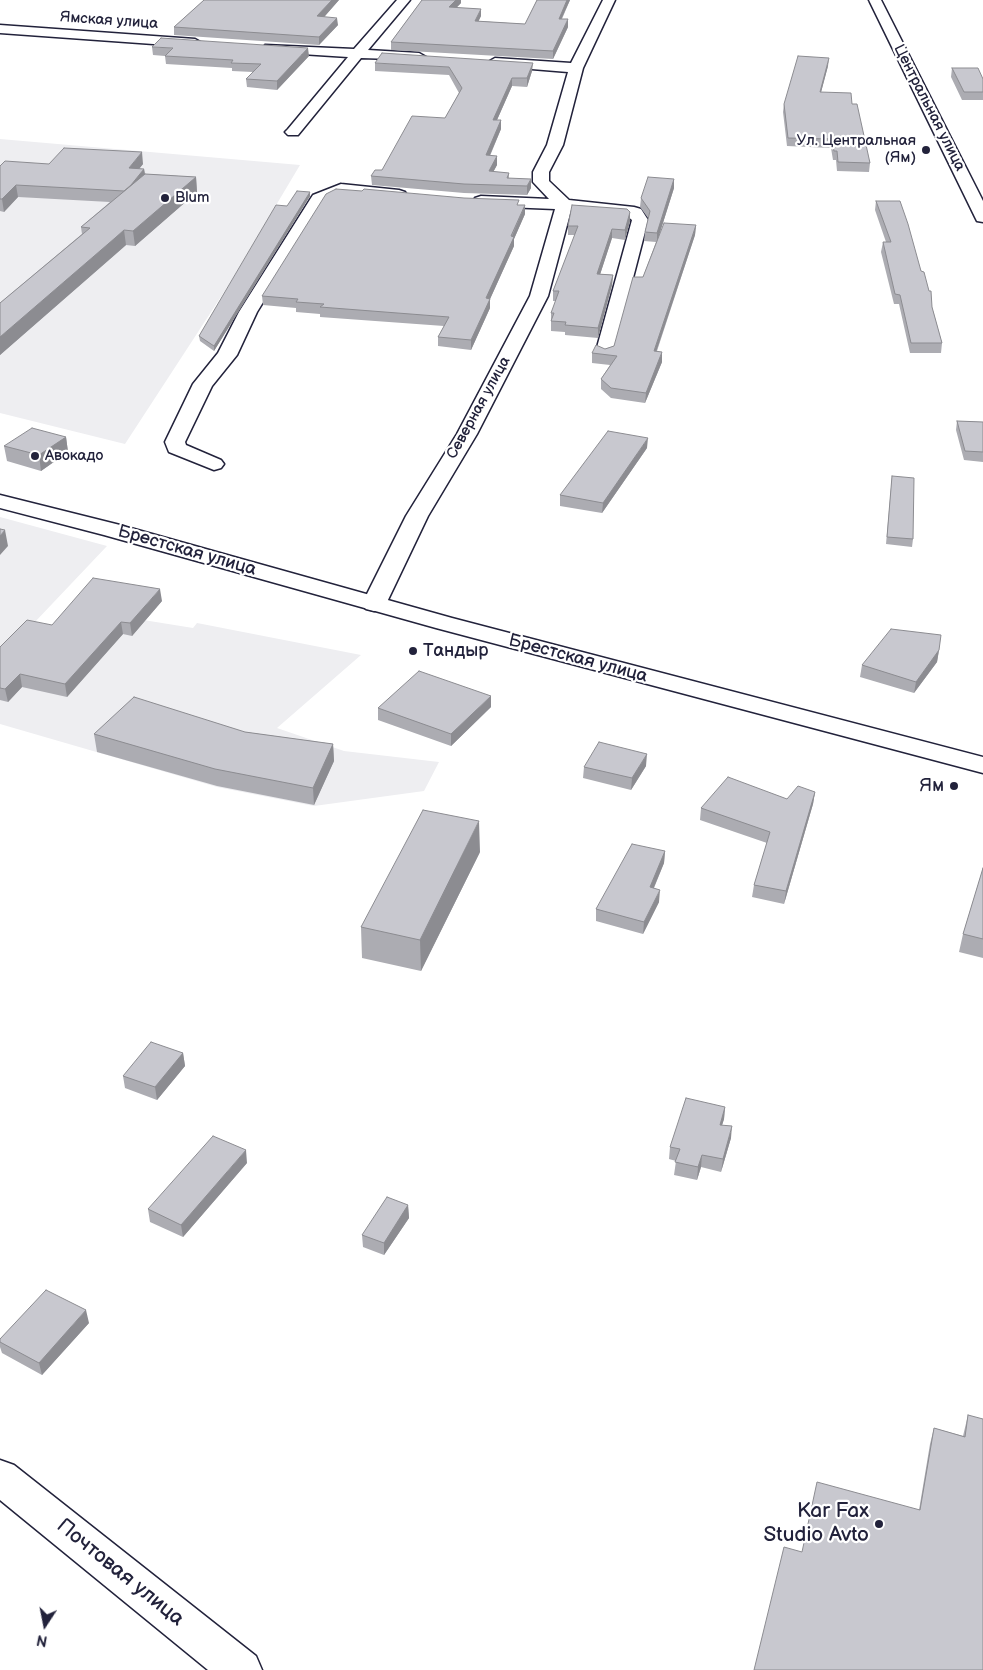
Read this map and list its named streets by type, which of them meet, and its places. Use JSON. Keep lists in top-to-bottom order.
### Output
{
  "streets": {
    "street": [
      "Ямская улица",
      "Центральная улица",
      "Северная улица",
      "Брестская улица",
      "Почтовая улица"
    ]
  },
  "crossings": [
    ["Северная улица", "Брестская улица"]
  ],
  "places": [
    "Ул. Центральная (Ям)",
    "Blum",
    "Авокадо",
    "Тандыр",
    "Ям",
    "Kar Fax Studio Avto"
  ],
  "north": "bottom"
}
